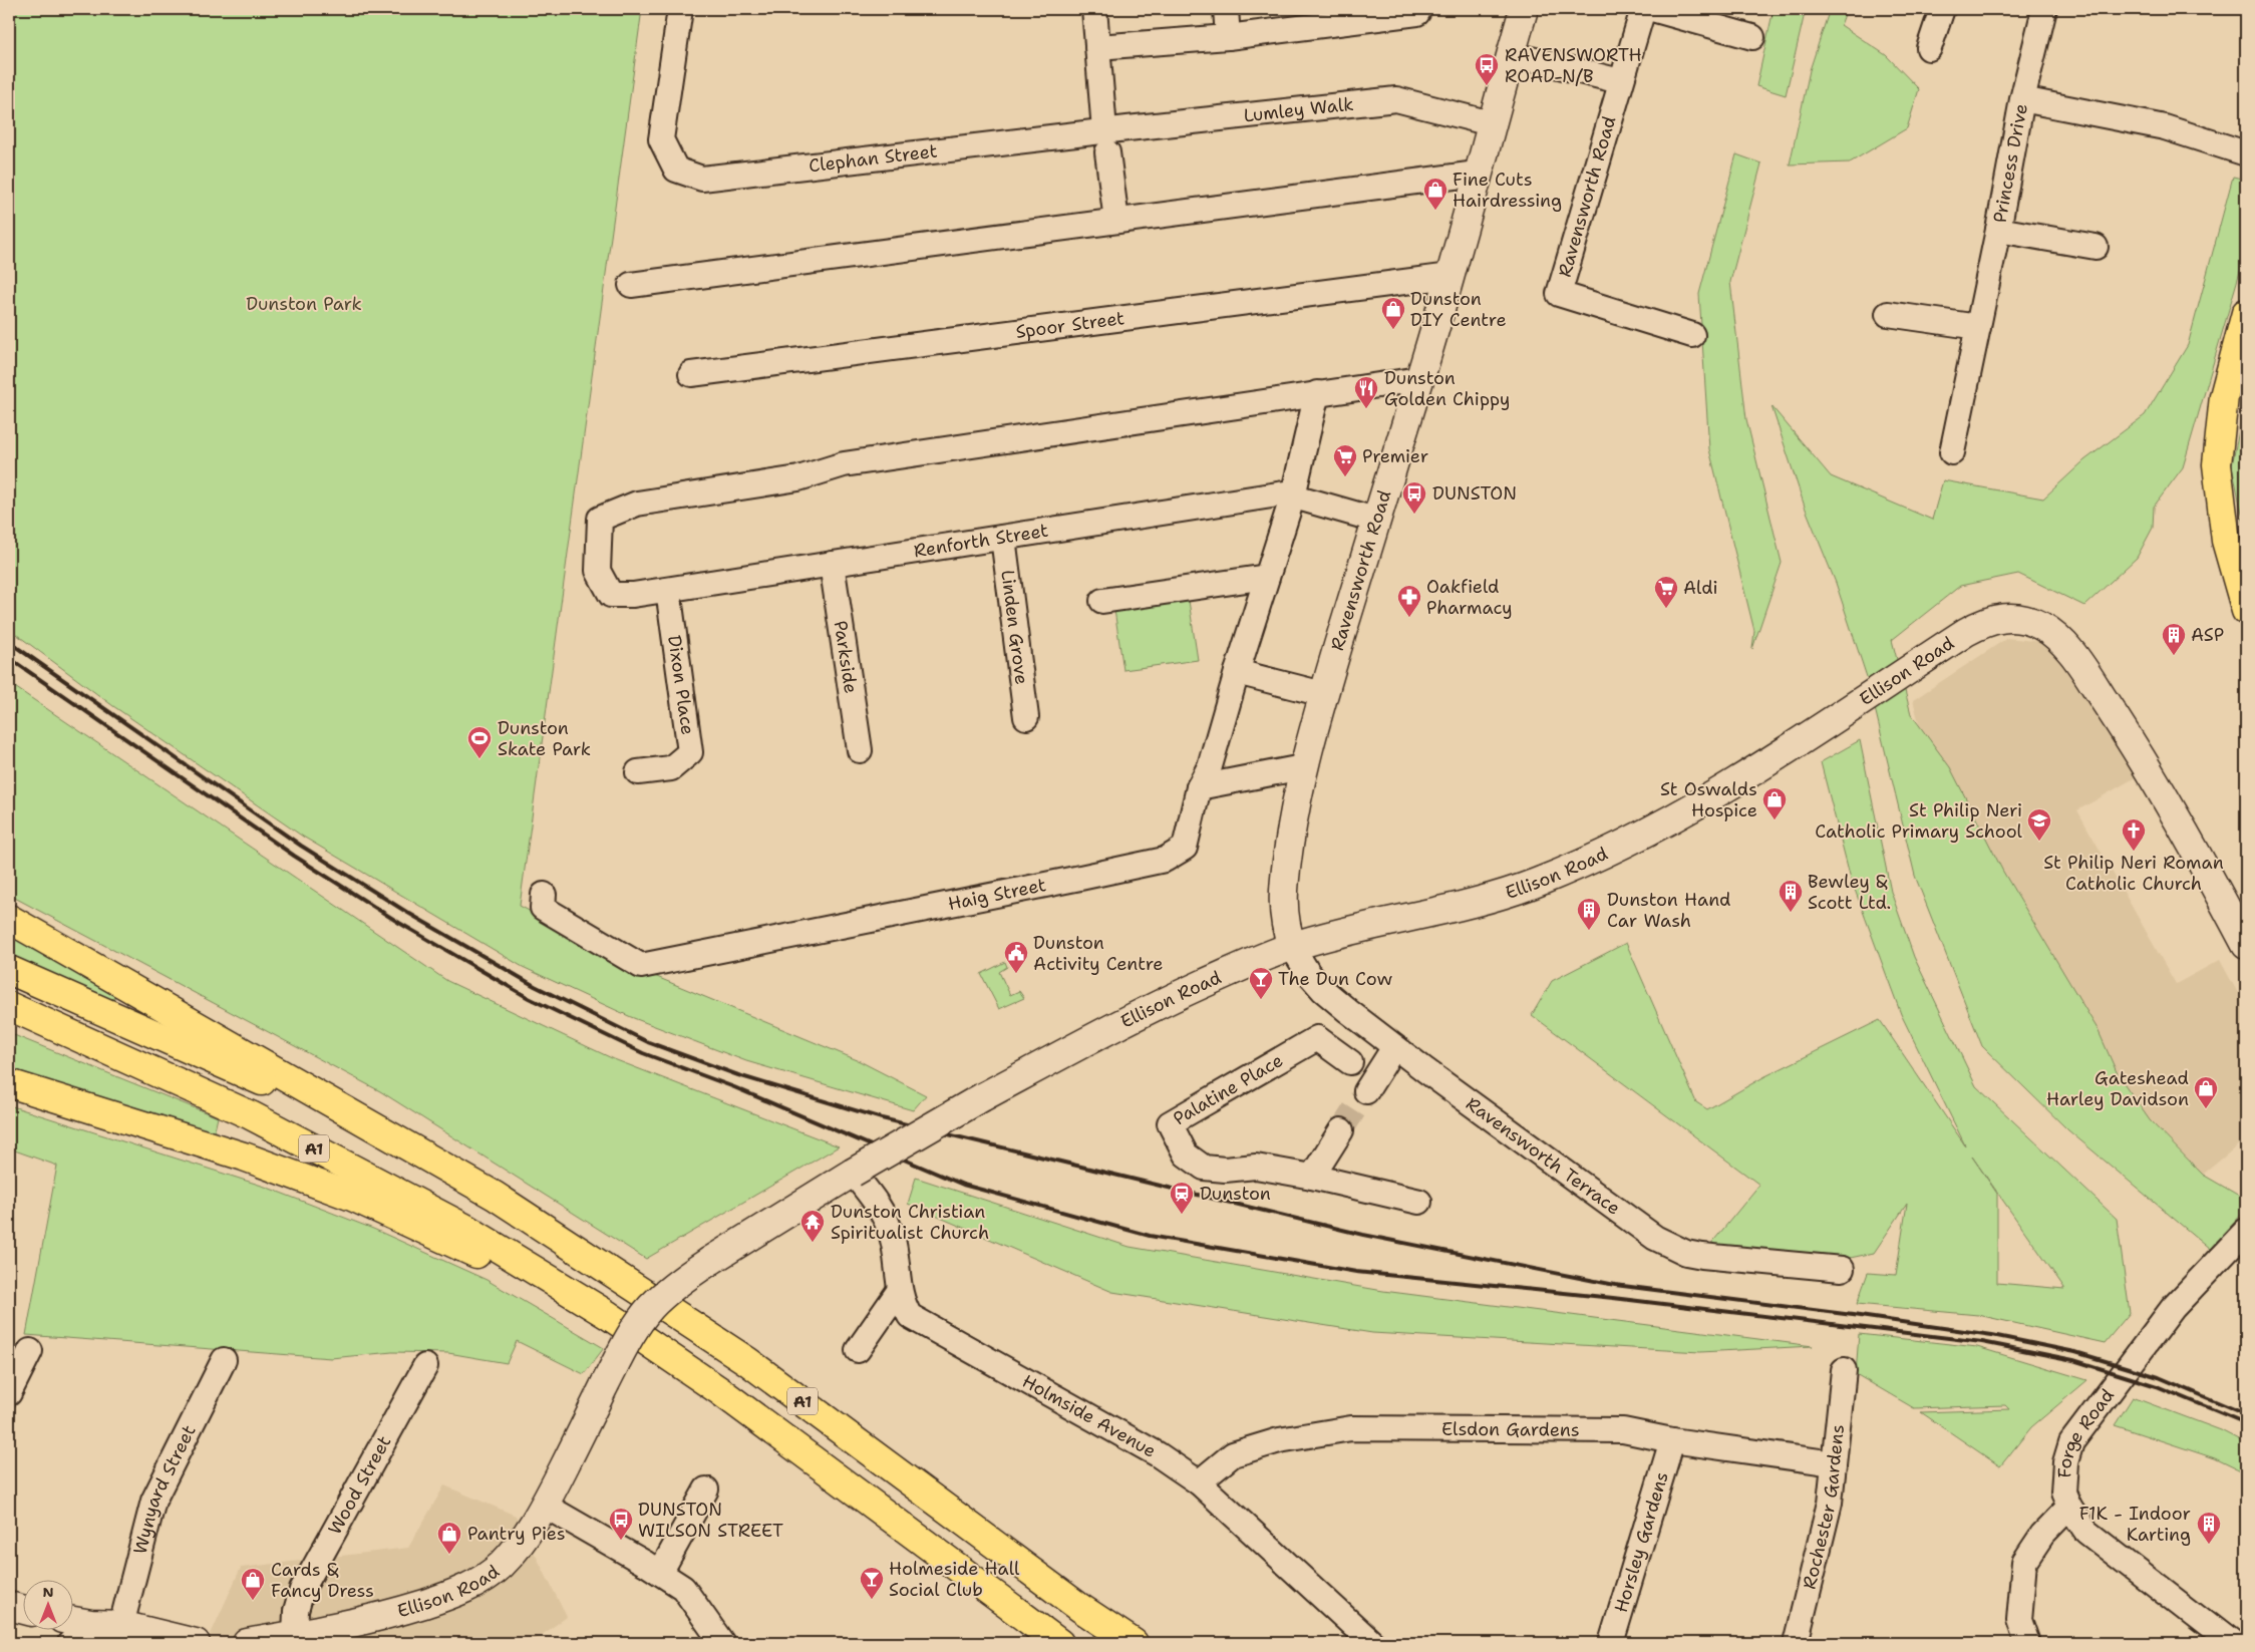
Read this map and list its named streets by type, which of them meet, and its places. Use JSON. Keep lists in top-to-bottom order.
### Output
{
  "streets": {
    "main road": ["A1"],
    "street": [
      "Lumley Walk",
      "Clephan Street",
      "Princess Drive",
      "Ravensworth Road",
      "Spoor Street",
      "Renforth Street",
      "Linden Grove",
      "Parkside",
      "Ellison Road",
      "Dixon Place",
      "Haig Street",
      "Palatine Place",
      "Ravensworth Terrace",
      "Holmside Avenue",
      "Elsdon Gardens",
      "Forge Road",
      "Wood Street",
      "Wynyard Street",
      "Rochester Gardens",
      "Horsley Gardens"
    ]
  },
  "crossings": [
    ["Lumley Walk", "Clephan Street"],
    ["Lumley Walk", "Ravensworth Road"],
    ["Ravensworth Road", "Spoor Street"],
    ["Ravensworth Road", "Renforth Street"],
    ["Ravensworth Road", "Ellison Road"],
    ["Ravensworth Road", "Ravensworth Terrace"],
    ["Renforth Street", "Linden Grove"],
    ["Renforth Street", "Parkside"],
    ["Renforth Street", "Dixon Place"],
    ["Renforth Street", "Haig Street"],
    ["Ellison Road", "Ravensworth Terrace"],
    ["Ellison Road", "Holmside Avenue"],
    ["Ellison Road", "Wood Street"],
    ["Holmside Avenue", "Elsdon Gardens"],
    ["Elsdon Gardens", "Rochester Gardens"],
    ["Elsdon Gardens", "Horsley Gardens"]
  ],
  "parks": ["Dunston Park"],
  "places": {
    "bus stop": ["RAVENSWORTH ROAD-N/B", "DUNSTON", "DUNSTON WILSON STREET"],
    "shop": [
      "Fine Cuts Hairdressing",
      "Dunston DIY Centre",
      "St Oswalds Hospice",
      "Gateshead Harley Davidson",
      "Pantry Pies",
      "Cards & Fancy Dress"
    ],
    "restaurant": ["Dunston Golden Chippy"],
    "supermarket": ["Premier", "Aldi"],
    "pharmacy": ["Oakfield Pharmacy"],
    "building": [
      "ASP",
      "Bewley & Scott Ltd.",
      "Dunston Hand Car Wash",
      "F1K - Indoor Karting"
    ],
    "sports": ["Dunston Skate Park"],
    "school or university": ["St Philip Neri Catholic Primary School"],
    "church": ["St Philip Neri Roman Catholic Church"],
    "public building": ["Dunston Activity Centre"],
    "bar": ["The Dun Cow", "Holmeside Hall Social Club"],
    "station": ["Dunston"],
    "temple": ["Dunston Christian Spiritualist Church"]
  },
  "north": "top"
}
